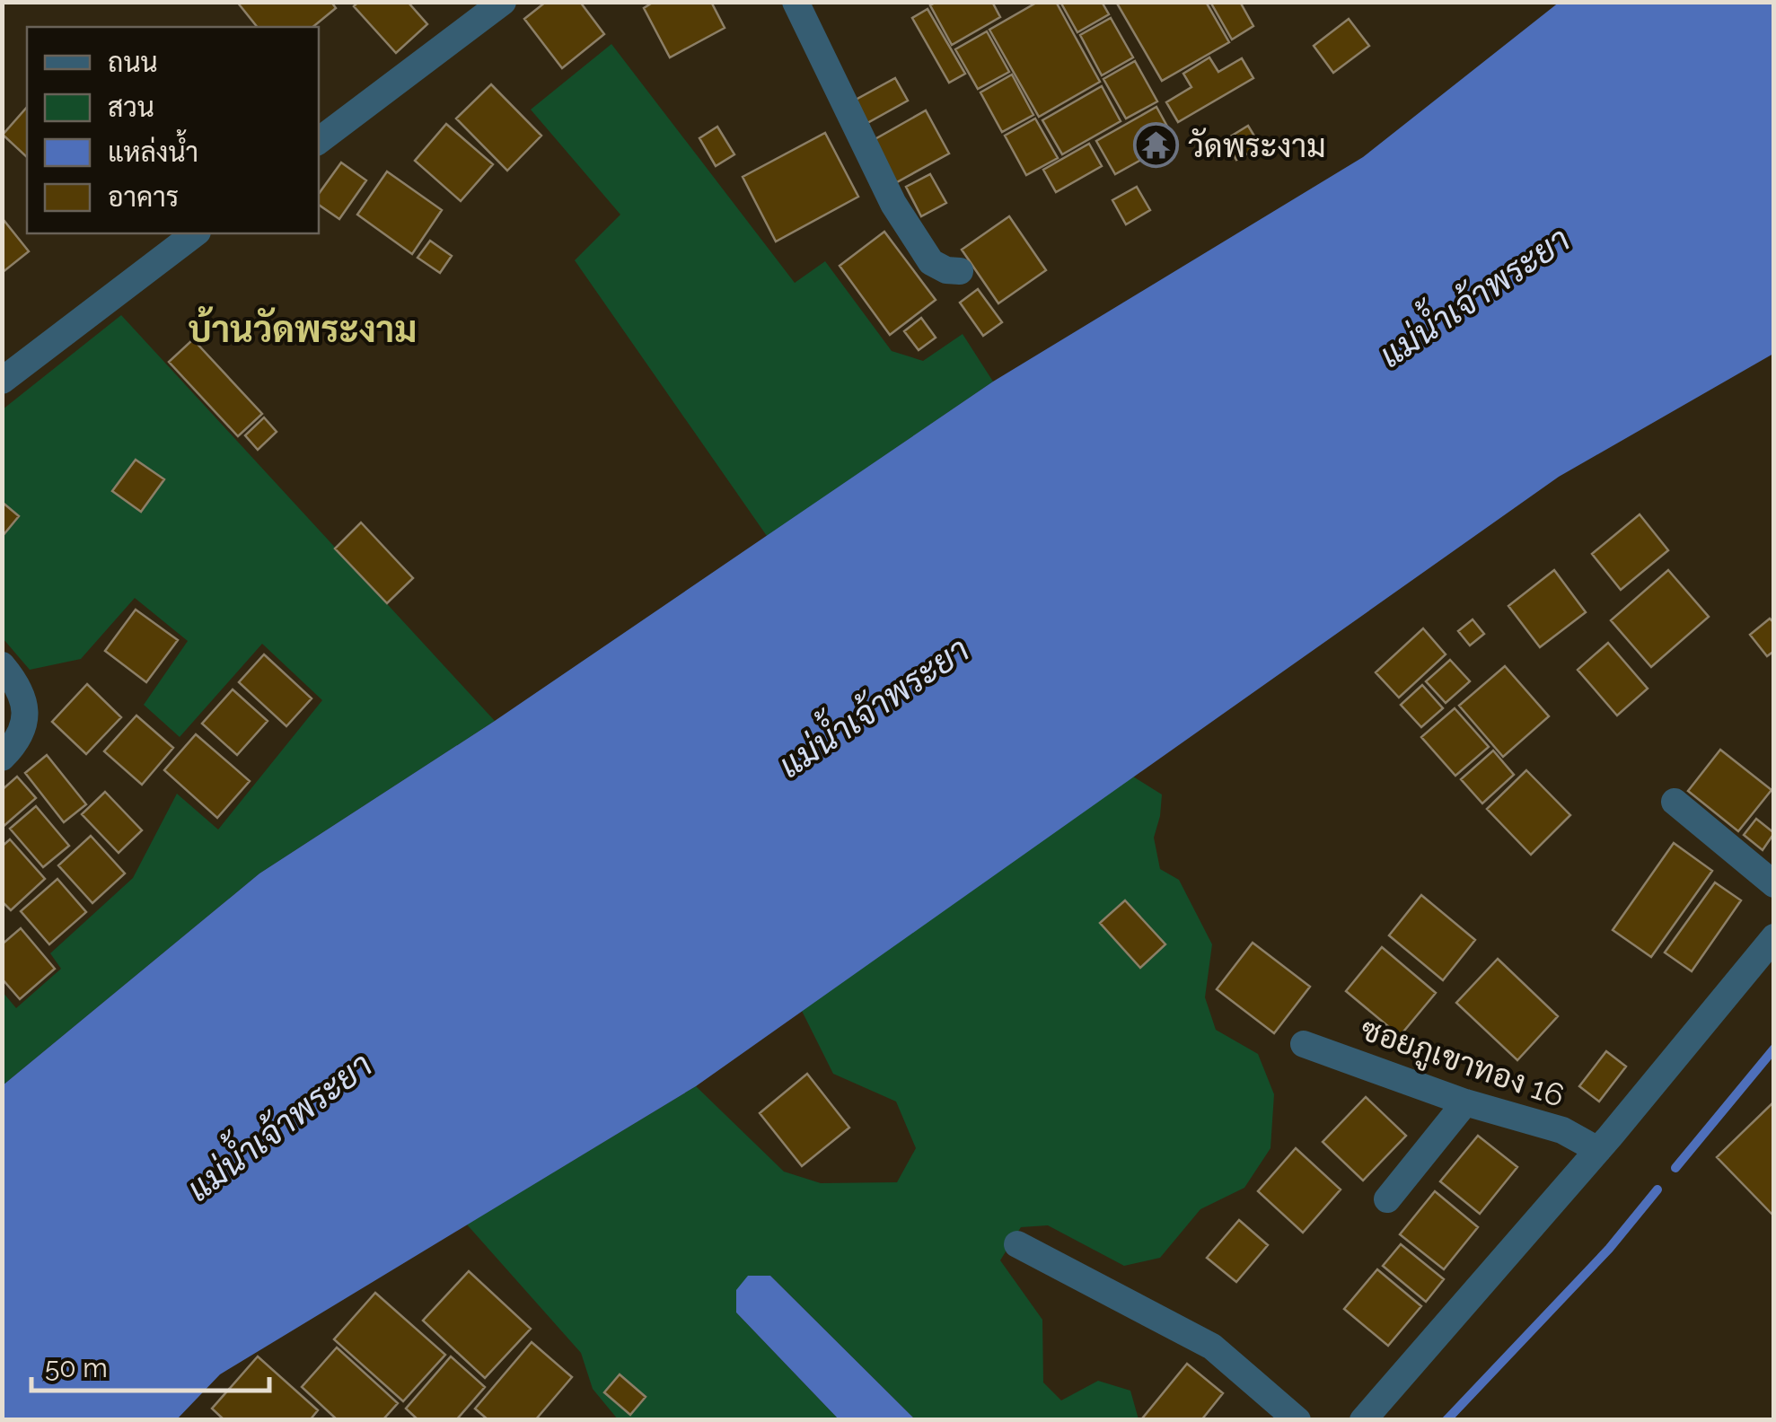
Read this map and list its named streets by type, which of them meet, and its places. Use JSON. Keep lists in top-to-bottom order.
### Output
{
  "streets": {
    "street": ["ซอยภูเขาทอง 16"]
  },
  "districts": ["บ้านวัดพระงาม"],
  "water": ["แม่น้ำเจ้าพระยา"],
  "places": {
    "temple": ["วัดพระงาม"]
  },
  "legend": [
    "ถนน",
    "สวน",
    "แหล่งน้ำ",
    "อาคาร"
  ],
  "scale_bar": "50 m"
}
